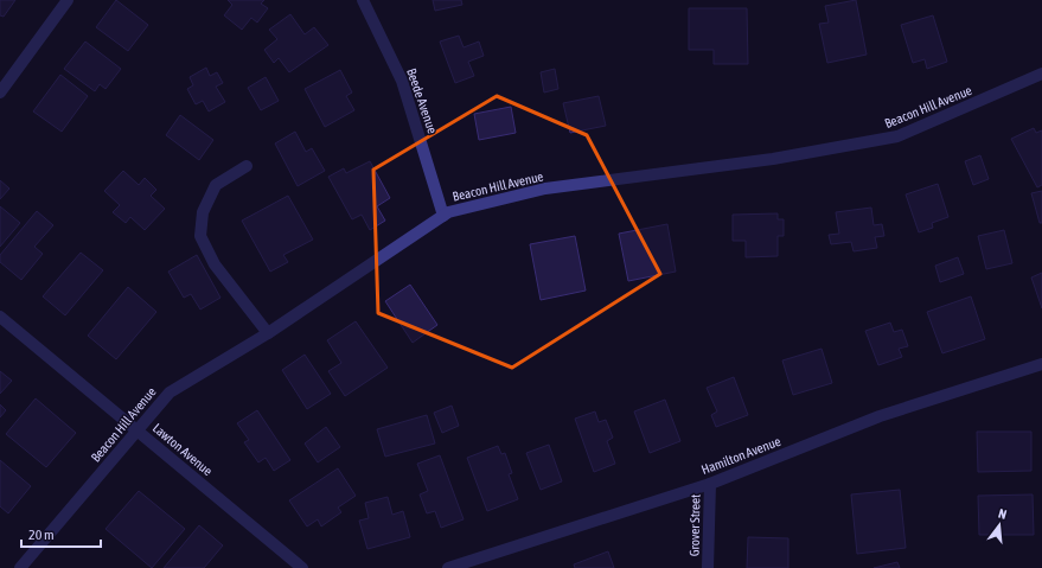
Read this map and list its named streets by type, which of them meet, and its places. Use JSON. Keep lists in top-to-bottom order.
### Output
{
  "streets": {
    "street": [
      "Beede Avenue",
      "Beacon Hill Avenue",
      "Lawton Avenue",
      "Hamilton Avenue",
      "Grover Street"
    ]
  },
  "crossings": [
    ["Beede Avenue", "Beacon Hill Avenue"],
    ["Beacon Hill Avenue", "Lawton Avenue"],
    ["Hamilton Avenue", "Grover Street"]
  ],
  "scale_bar": "20 m",
  "north": "top"
}
